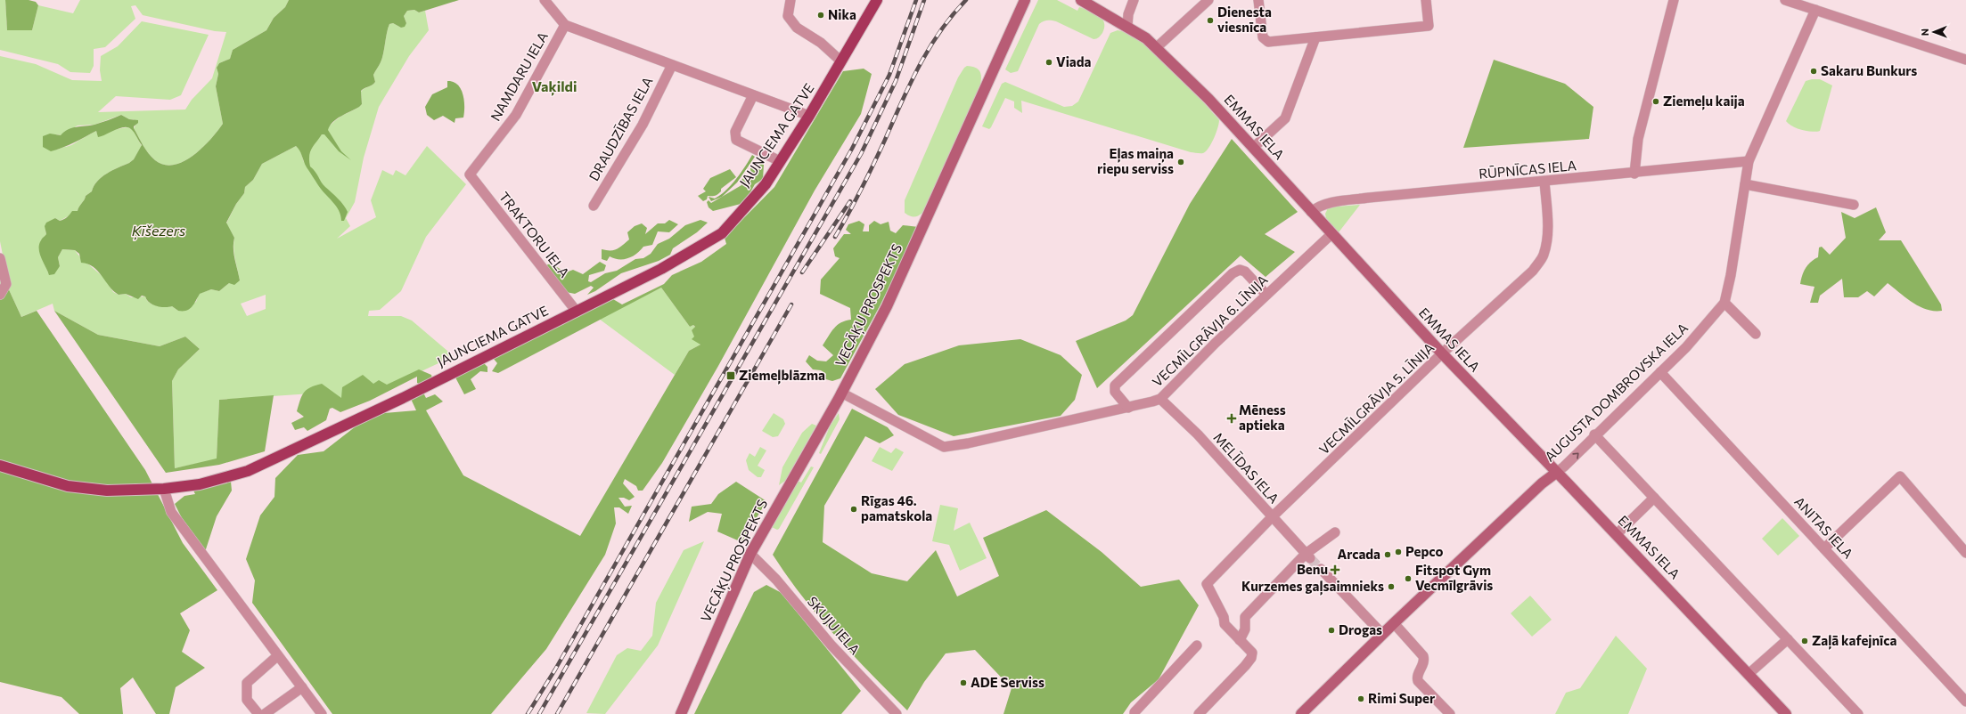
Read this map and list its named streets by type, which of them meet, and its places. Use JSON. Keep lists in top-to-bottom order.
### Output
{
  "streets": {
    "main road": [
      "EMMAS IELA",
      "JAUNCIEMA GATVE",
      "VECĀĶU PROSPEKTS",
      "AUGUSTA DOMBROVSKA IELA"
    ],
    "street": [
      "NAMDARU IELA",
      "DRAUDZĪBAS IELA",
      "RŪPNĪCAS IELA",
      "TRAKTORU IELA",
      "VECMĪLGRĀVJA 6. LĪNIJA",
      "VECMĪLGRĀVJA 5. LĪNIJA",
      "MELĪDAS IELA",
      "ANITAS IELA",
      "SKUJU IELA"
    ]
  },
  "crossings": [
    ["NAMDARU IELA", "DRAUDZĪBAS IELA"],
    ["NAMDARU IELA", "TRAKTORU IELA"],
    ["EMMAS IELA", "RŪPNĪCAS IELA"],
    ["EMMAS IELA", "VECMĪLGRĀVJA 6. LĪNIJA"],
    ["EMMAS IELA", "AUGUSTA DOMBROVSKA IELA"],
    ["EMMAS IELA", "VECMĪLGRĀVJA 5. LĪNIJA"],
    ["DRAUDZĪBAS IELA", "JAUNCIEMA GATVE"],
    ["JAUNCIEMA GATVE", "TRAKTORU IELA"],
    ["RŪPNĪCAS IELA", "AUGUSTA DOMBROVSKA IELA"],
    ["RŪPNĪCAS IELA", "VECMĪLGRĀVJA 5. LĪNIJA"],
    ["VECĀĶU PROSPEKTS", "VECMĪLGRĀVJA 6. LĪNIJA"],
    ["VECĀĶU PROSPEKTS", "SKUJU IELA"],
    ["VECMĪLGRĀVJA 6. LĪNIJA", "MELĪDAS IELA"],
    ["AUGUSTA DOMBROVSKA IELA", "ANITAS IELA"],
    ["VECMĪLGRĀVJA 5. LĪNIJA", "MELĪDAS IELA"]
  ],
  "districts": ["Vaķildi"],
  "water": ["Ķīšezers"],
  "places": {
    "other": [
      "Nika",
      "Dienesta viesnīca",
      "Viada",
      "Sakaru Bunkurs",
      "Ziemeļu kaija",
      "Eļas maiņa riepu serviss",
      "Rīgas 46. pamatskola",
      "Pepco",
      "Arcada",
      "Fitspot Gym Vecmīlgrāvis",
      "Kurzemes gaļsaimnieks",
      "Drogas",
      "Zaļā kafejnīca",
      "ADE Serviss",
      "Rimi Super"
    ],
    "transit": ["Ziemeļblāzma"],
    "health": ["Mēness aptieka", "Benu"]
  },
  "north": "left"
}
